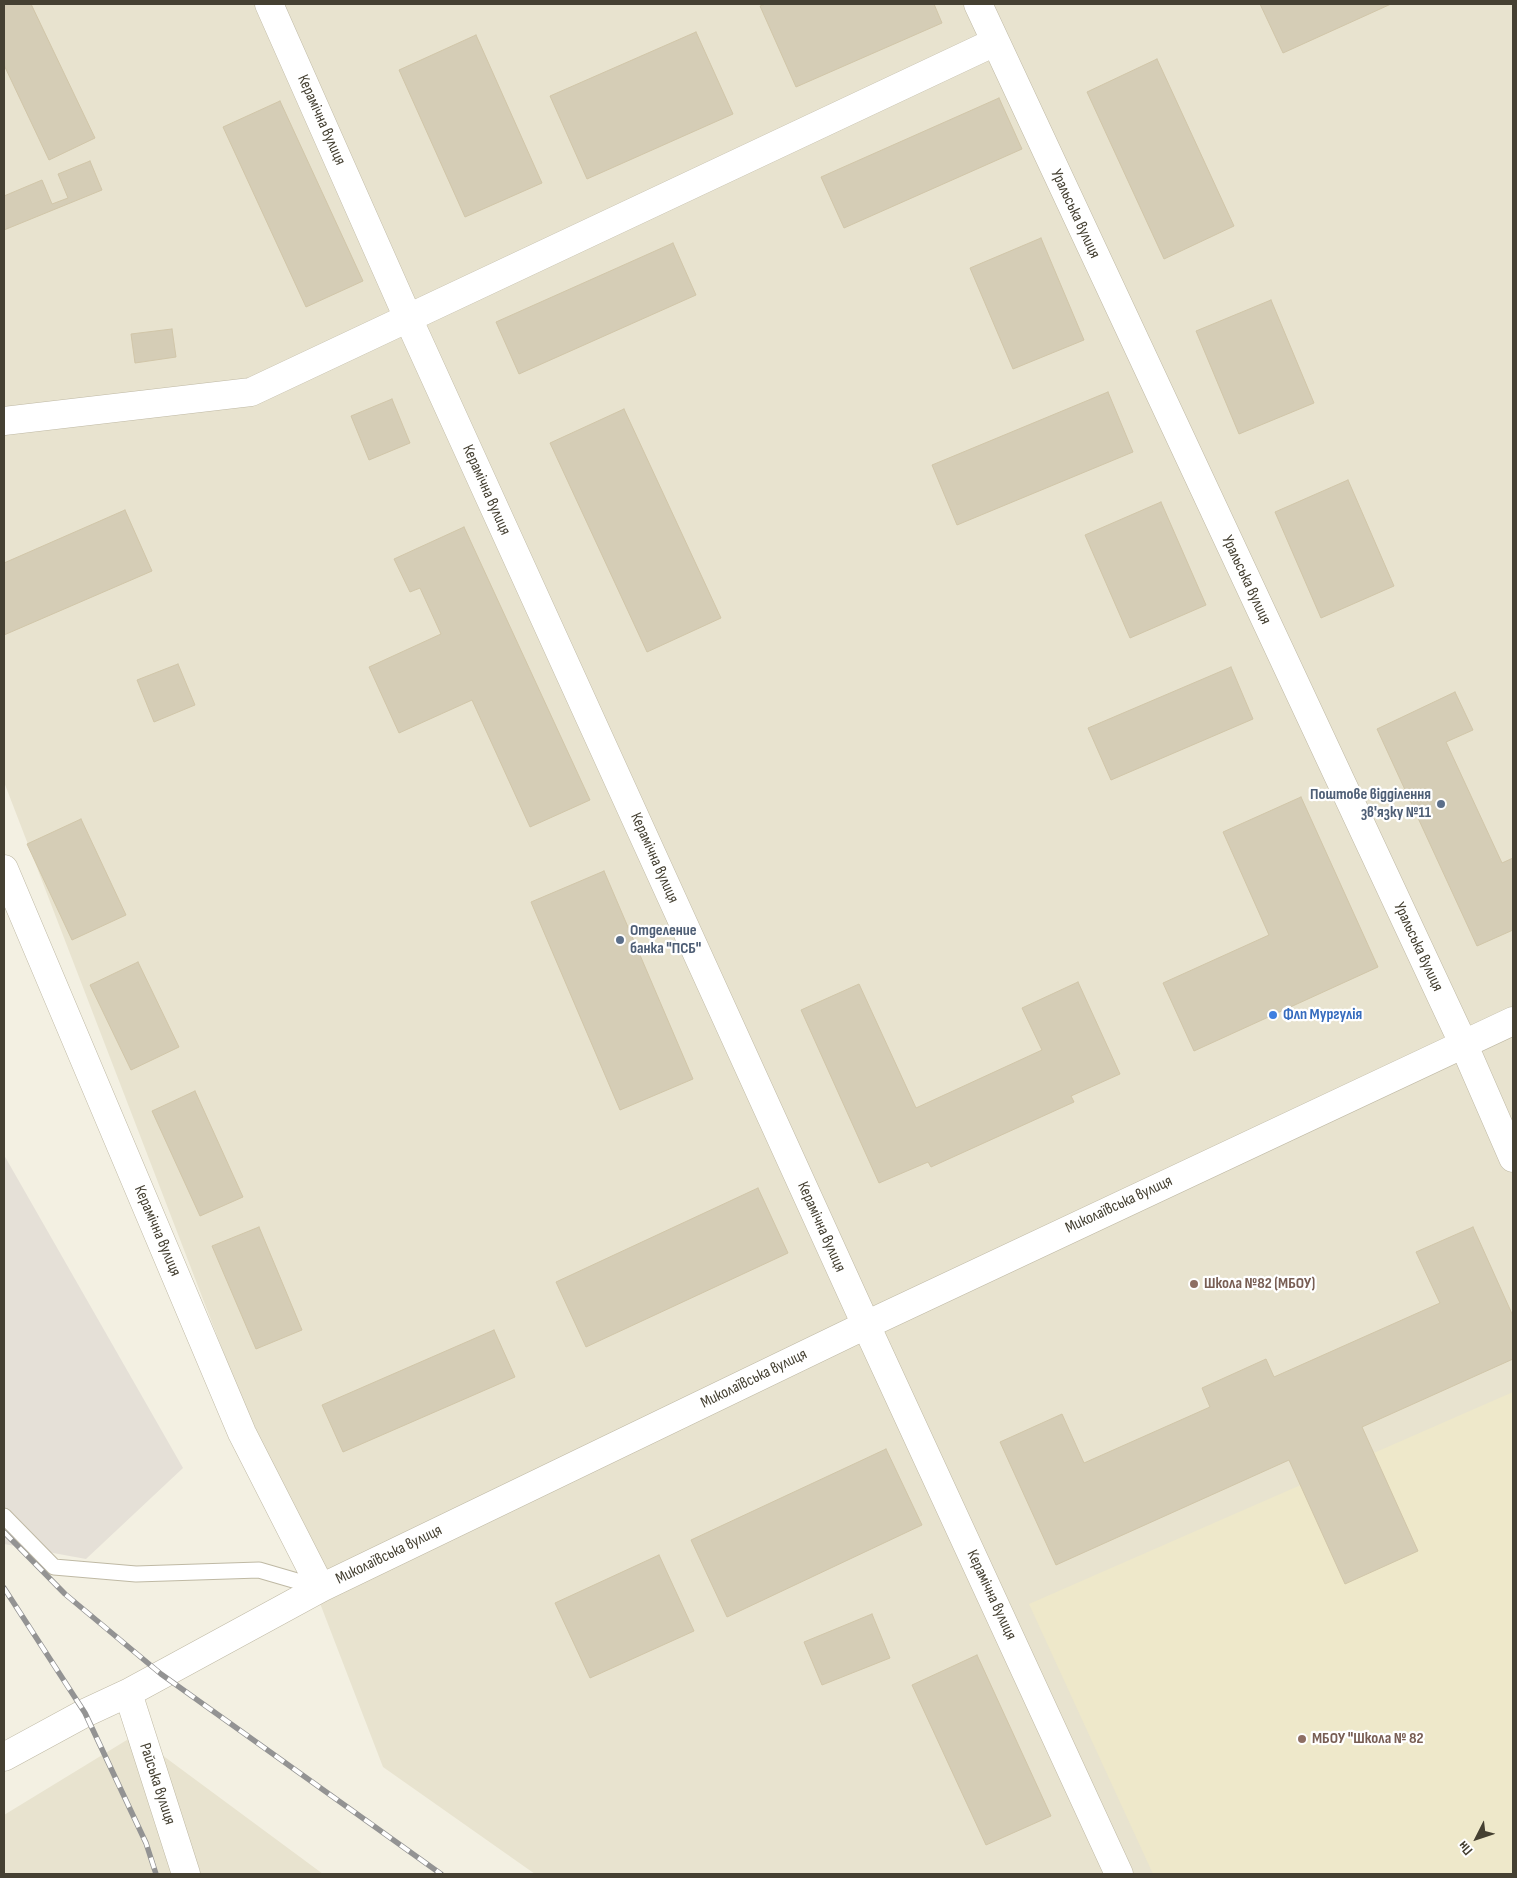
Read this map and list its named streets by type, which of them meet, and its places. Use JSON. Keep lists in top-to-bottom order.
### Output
{
  "streets": {
    "street": [
      "Керамічна вулиця",
      "Уральська вулиця",
      "Миколаївська вулиця",
      "Райська вулиця"
    ]
  },
  "crossings": [
    ["Керамічна вулиця", "Миколаївська вулиця"],
    ["Уральська вулиця", "Миколаївська вулиця"],
    ["Миколаївська вулиця", "Райська вулиця"]
  ],
  "places": [
    "Поштове відділення зв'язку №11",
    "Отделение банка \"ПСБ\"",
    "Флп Мургулія",
    "Школа №82 (МБОУ)",
    "МБОУ \"Школа № 82"
  ],
  "north": "bottom left"
}
